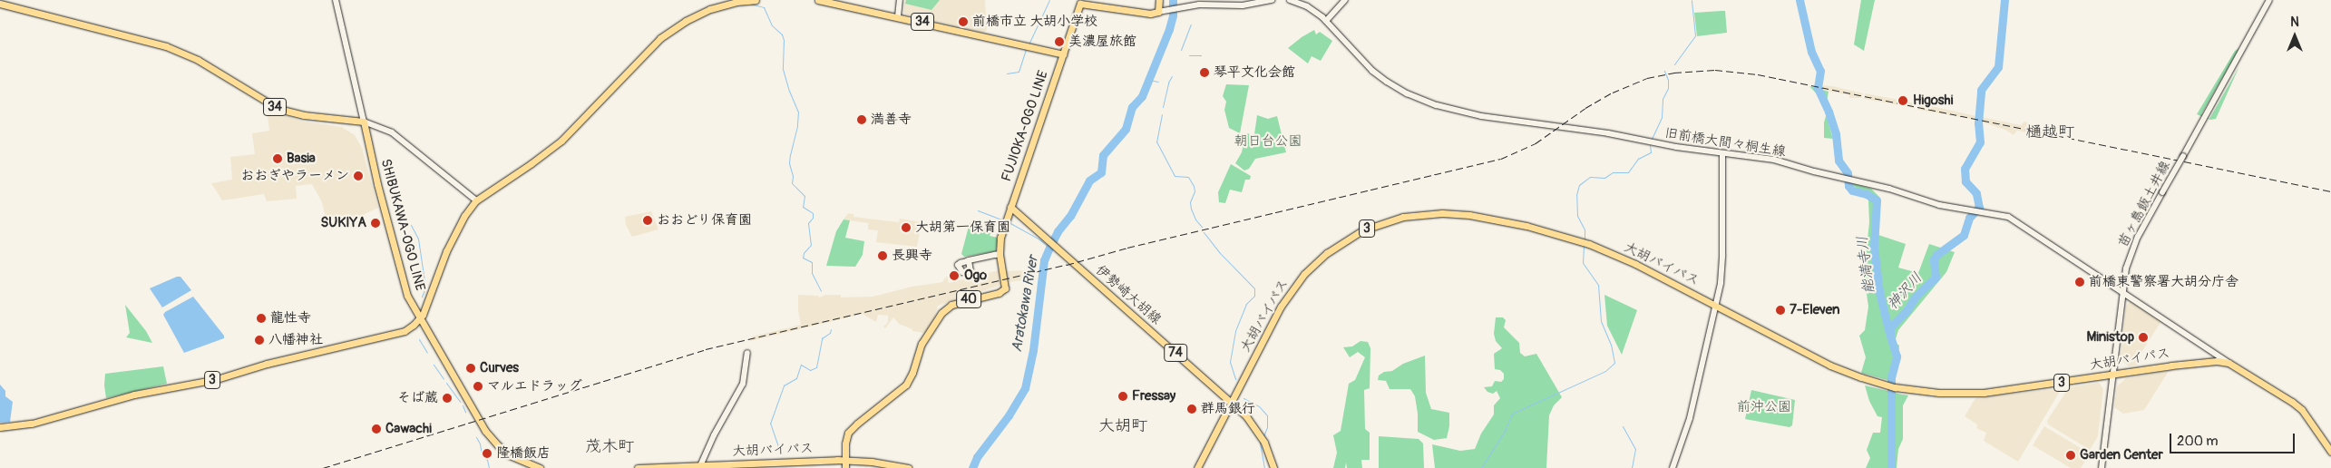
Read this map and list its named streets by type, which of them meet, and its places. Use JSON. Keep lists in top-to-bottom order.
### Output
{
  "streets": {
    "main road": [
      "34",
      "FUJIOKA-OGO LINE",
      "SHIBUKAWA-OGO LINE",
      "3",
      "大胡バイパス",
      "伊勢崎大胡線",
      "40",
      "74"
    ],
    "street": ["旧前橋大間々桐生線", "苗ヶ島飯土井線"]
  },
  "crossings": [
    ["34", "FUJIOKA-OGO LINE"],
    ["34", "SHIBUKAWA-OGO LINE"],
    ["FUJIOKA-OGO LINE", "伊勢崎大胡線"],
    ["FUJIOKA-OGO LINE", "40"],
    ["旧前橋大間々桐生線", "苗ヶ島飯土井線"],
    ["旧前橋大間々桐生線", "大胡バイパス"],
    ["苗ヶ島飯土井線", "大胡バイパス"],
    ["SHIBUKAWA-OGO LINE", "3"],
    ["大胡バイパス", "伊勢崎大胡線"],
    ["大胡バイパス", "40"],
    ["伊勢崎大胡線", "40"]
  ],
  "districts": ["樋越町", "大胡町", "茂木町"],
  "water": ["能満寺川", "神沢川", "Aratokawa River"],
  "parks": ["朝日台公園", "前沖公園"],
  "places": [
    "前橋市立 大胡小学校",
    "美濃屋旅館",
    "琴平文化会館",
    "Higoshi",
    "満善寺",
    "Basia",
    "おおぎやラーメン",
    "おおどり保育園",
    "SUKIYA",
    "大胡第一保育園",
    "長興寺",
    "Ogo",
    "前橋東警察署大胡分庁舎",
    "7-Eleven",
    "龍性寺",
    "Ministop",
    "八幡神社",
    "Curves",
    "マルエドラッグ",
    "Fressay",
    "そば蔵",
    "群馬銀行",
    "Cawachi",
    "隆橋飯店",
    "Garden Center"
  ],
  "scale_bar": "200 m",
  "north": "top"
}
